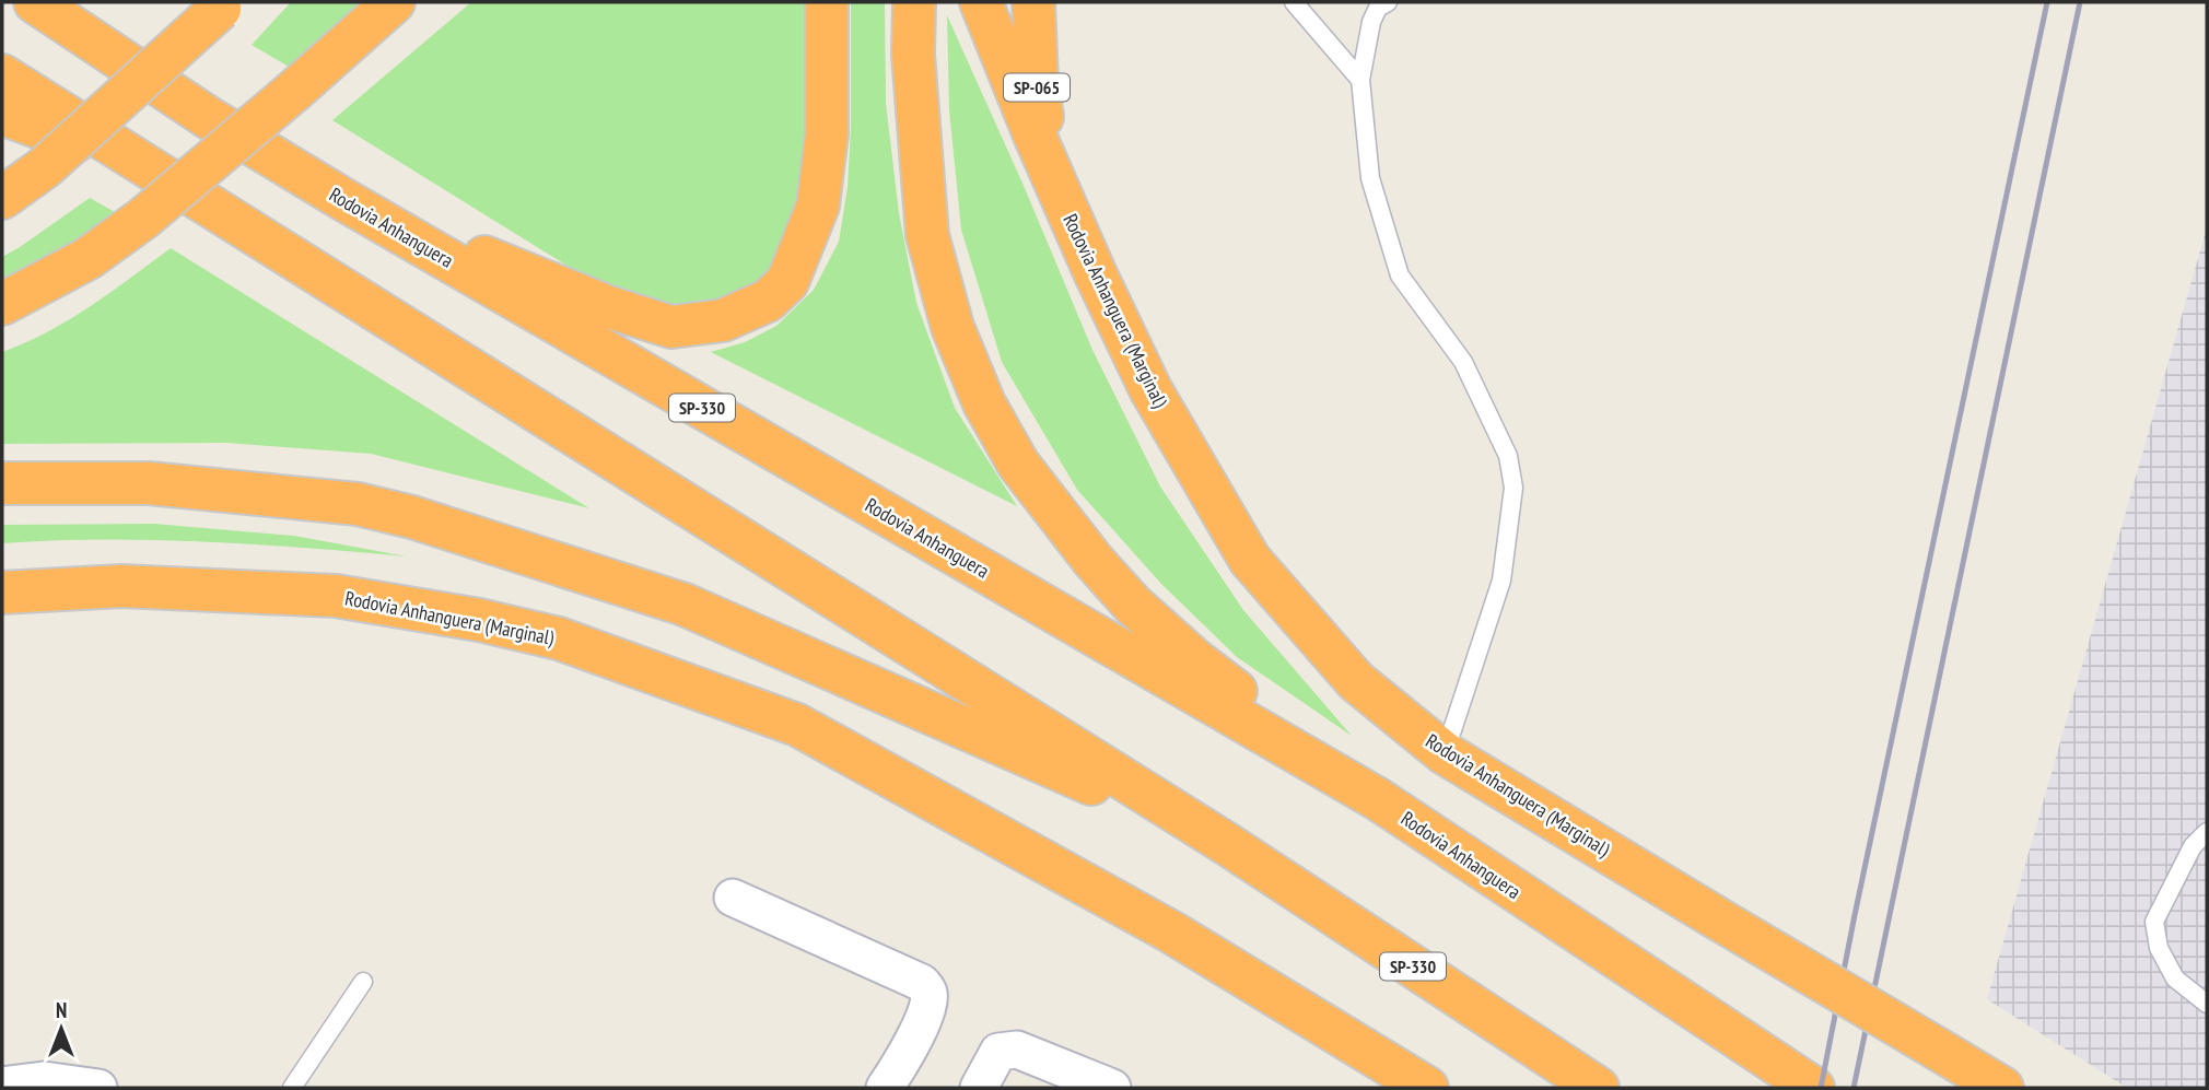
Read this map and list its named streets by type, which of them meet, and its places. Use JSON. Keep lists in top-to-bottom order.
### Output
{
  "streets": {
    "highway": [
      "SP-065",
      "Rodovia Anhanguera",
      "Rodovia Anhanguera (Marginal)",
      "SP-330"
    ]
  },
  "crossings": [
    ["SP-065", "Rodovia Anhanguera (Marginal)"]
  ],
  "north": "top"
}
